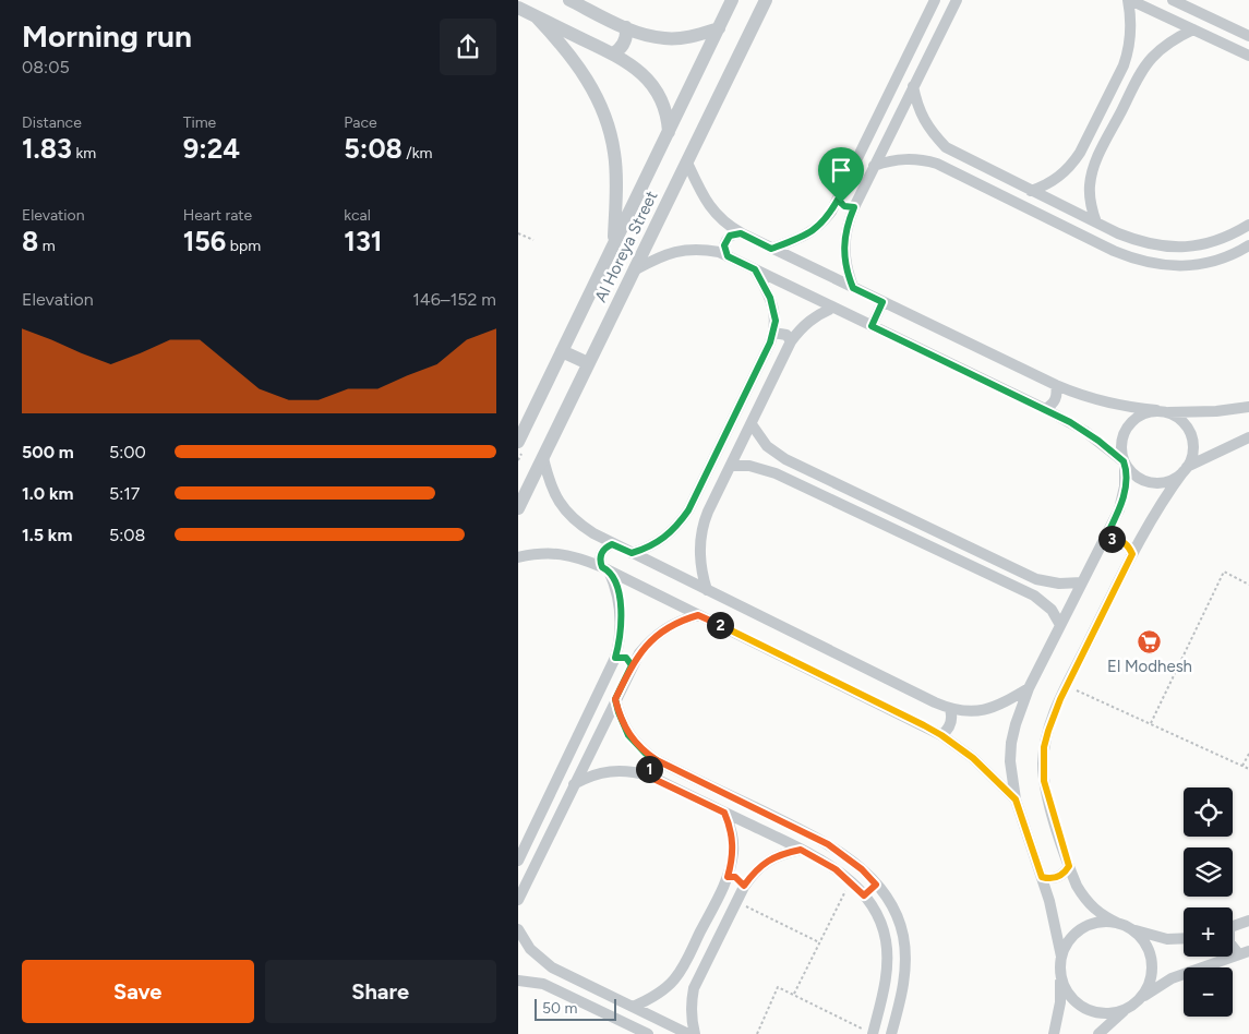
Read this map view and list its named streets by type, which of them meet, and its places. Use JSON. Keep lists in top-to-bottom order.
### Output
{
  "streets": {
    "street": ["Al Horeya Street"]
  },
  "places": {
    "supermarket": ["El Modhesh"]
  },
  "scale_bar": "50 m",
  "page": {
    "heading": ["Morning run", "08:05"],
    "stats": [
      ["Distance", "1.83 km"],
      ["Time", "9:24"],
      ["Pace", "5:08 /km"],
      ["Elevation", "8 m"],
      ["Heart rate", "156 bpm"],
      ["kcal", "131"]
    ],
    "chart": ["Elevation", "146–152 m"],
    "list": [
      {
        "name": "500 m",
        "note": "5:00"
      },
      {
        "name": "1.0 km",
        "note": "5:17"
      },
      {
        "name": "1.5 km",
        "note": "5:08"
      }
    ],
    "pins": ["3", "2", "1"],
    "map_buttons": ["+", "−"],
    "buttons": ["Save", "Share"],
    "scale": "50 m"
  }
}
